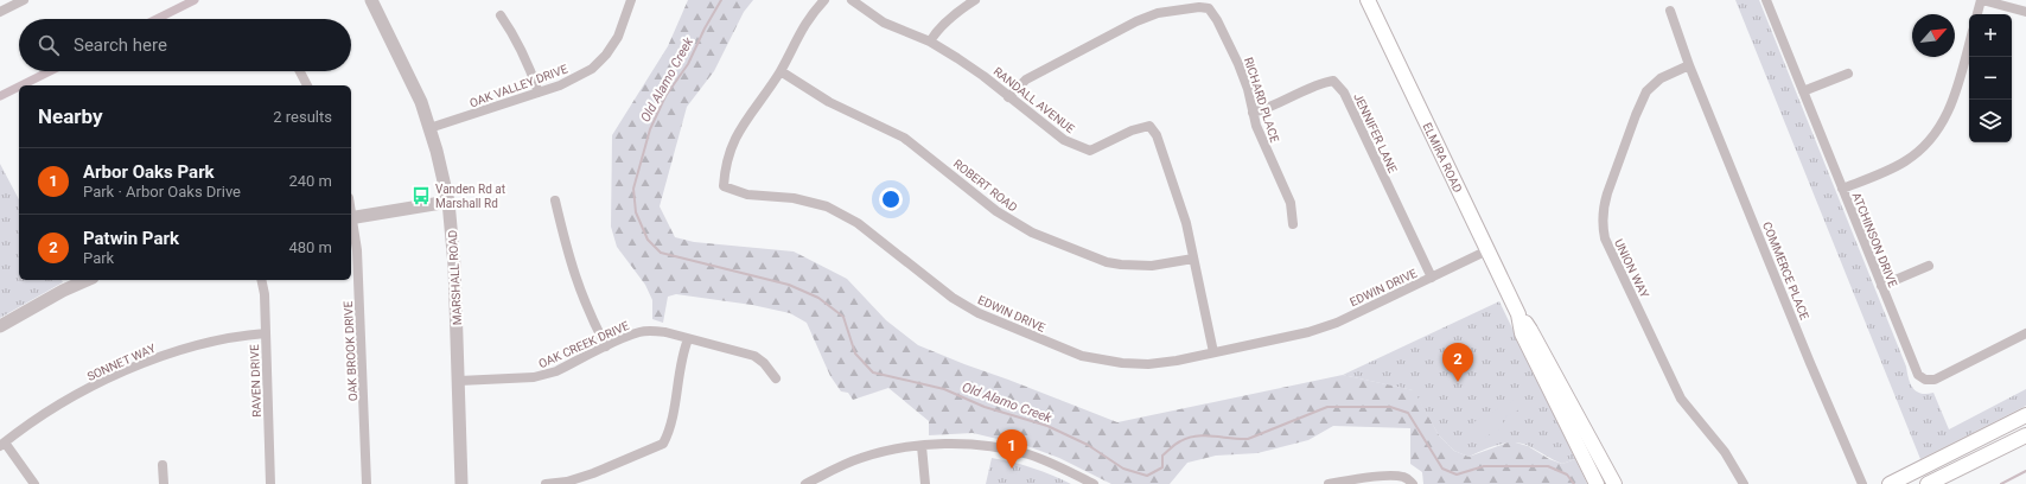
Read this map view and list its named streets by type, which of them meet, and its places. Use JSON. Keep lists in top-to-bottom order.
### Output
{
  "streets": {
    "main road": ["ELMIRA ROAD"],
    "street": [
      "OAK VALLEY DRIVE",
      "RANDALL AVENUE",
      "RICHARD PLACE",
      "JENNIFER LANE",
      "ROBERT ROAD",
      "ATCHINSON DRIVE",
      "UNION WAY",
      "COMMERCE PLACE",
      "MARSHALL ROAD",
      "EDWIN DRIVE",
      "OAK CREEK DRIVE",
      "OAK BROOK DRIVE",
      "SONNET WAY",
      "RAVEN DRIVE"
    ]
  },
  "crossings": [
    ["OAK VALLEY DRIVE", "MARSHALL ROAD"],
    ["RANDALL AVENUE", "RICHARD PLACE"],
    ["RANDALL AVENUE", "ROBERT ROAD"],
    ["RANDALL AVENUE", "EDWIN DRIVE"],
    ["RICHARD PLACE", "JENNIFER LANE"],
    ["JENNIFER LANE", "EDWIN DRIVE"],
    ["ELMIRA ROAD", "EDWIN DRIVE"],
    ["ROBERT ROAD", "EDWIN DRIVE"],
    ["UNION WAY", "COMMERCE PLACE"],
    ["MARSHALL ROAD", "OAK CREEK DRIVE"],
    ["SONNET WAY", "RAVEN DRIVE"]
  ],
  "water": ["Old Alamo Creek"],
  "places": {
    "bus stop": ["Vanden Rd at Marshall Rd"]
  },
  "north": "top right",
  "page": {
    "map_buttons": ["+", "−"],
    "search": "Search here",
    "heading": ["Nearby", "2 results"],
    "list": [
      {
        "mark": "1",
        "name": "Arbor Oaks Park",
        "note": "Park · Arbor Oaks Drive",
        "value": "240 m"
      },
      {
        "mark": "2",
        "name": "Patwin Park",
        "note": "Park",
        "value": "480 m"
      }
    ],
    "pins": ["2", "1"]
  }
}
